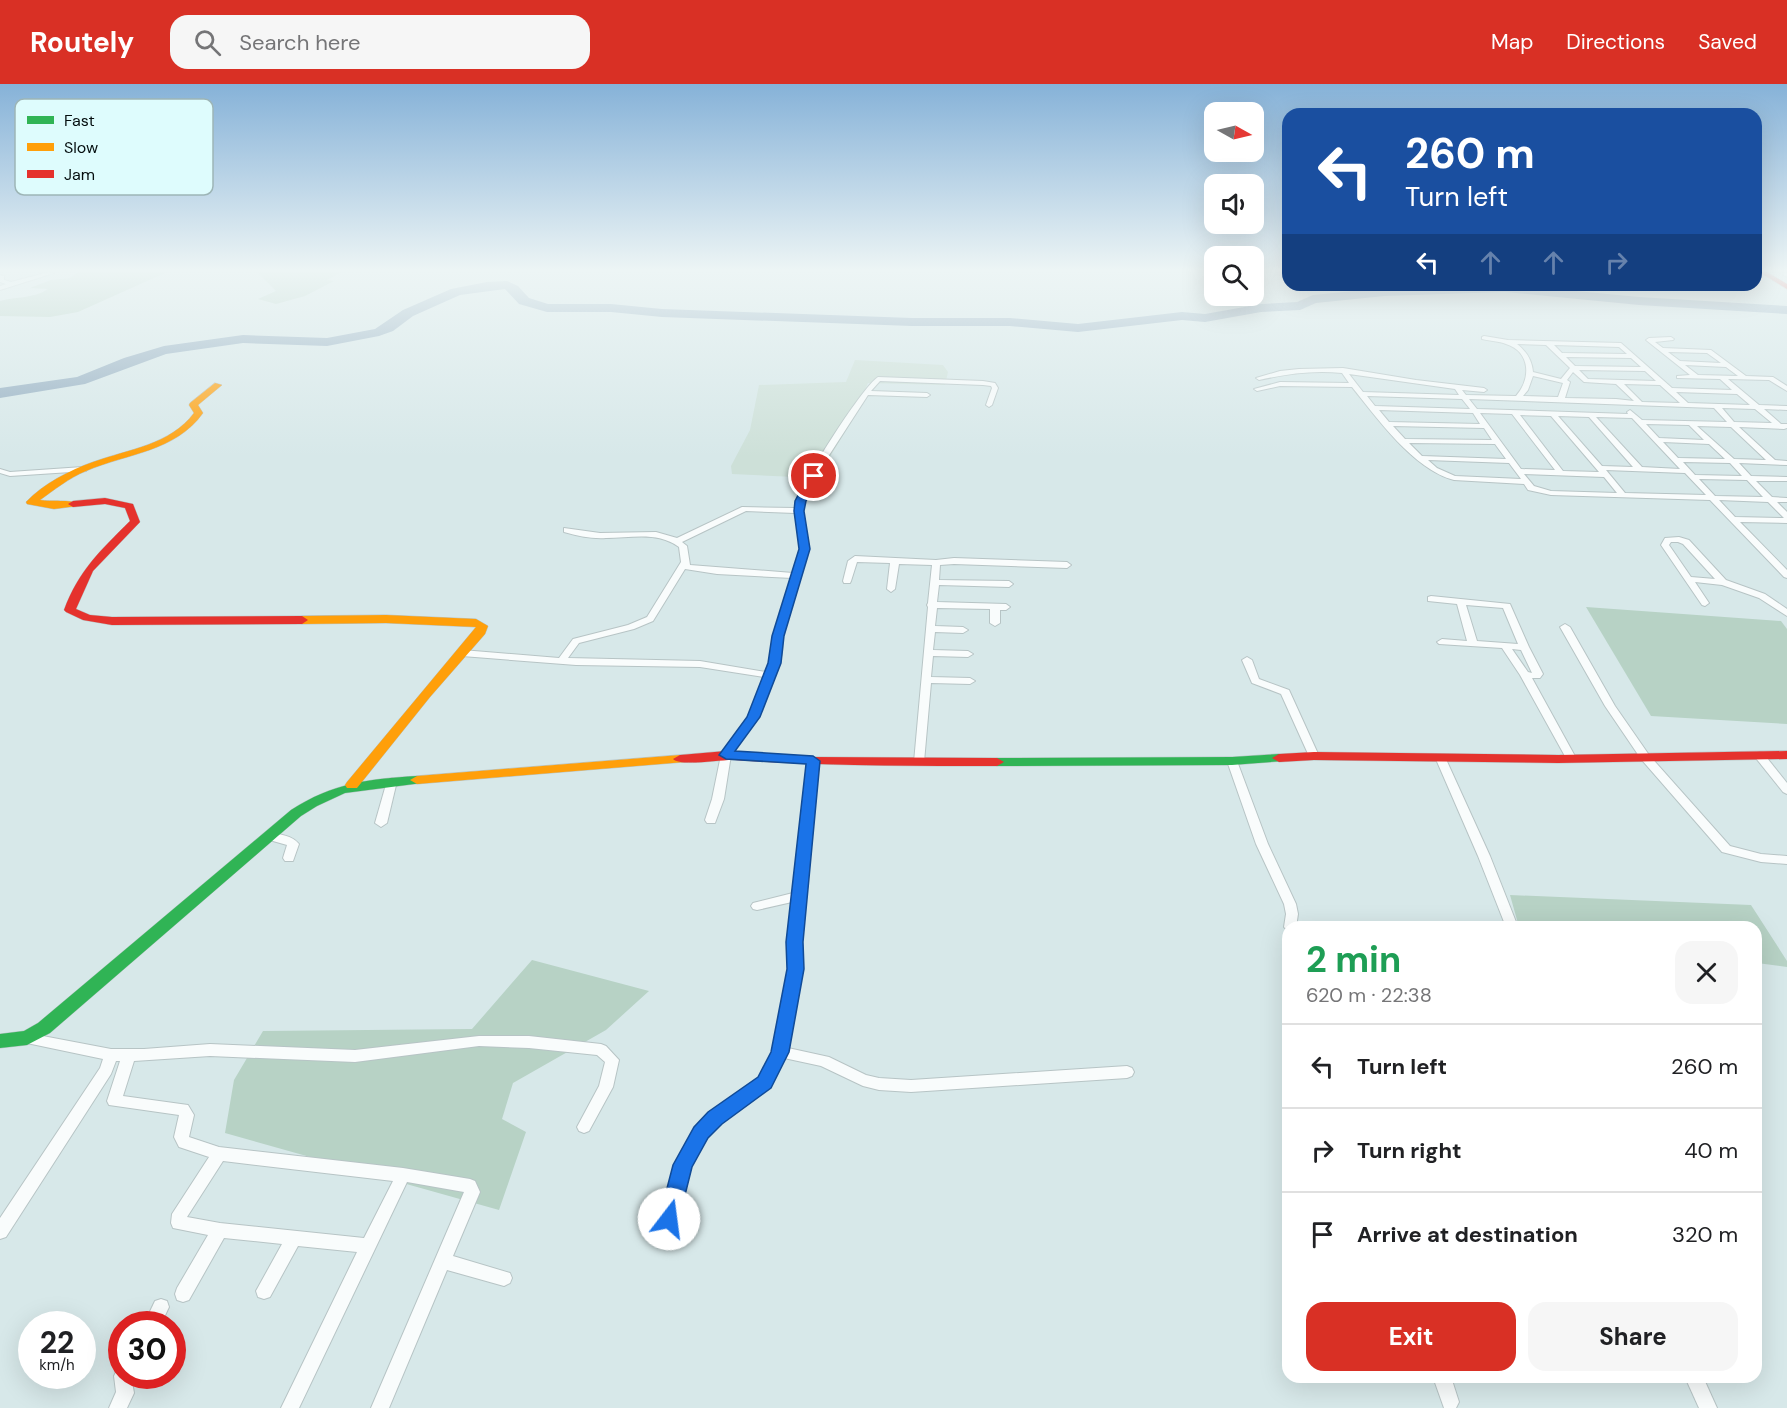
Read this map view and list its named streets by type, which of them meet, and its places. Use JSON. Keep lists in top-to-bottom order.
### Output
{
  "legend": ["Fast", "Slow", "Jam"],
  "north": "right",
  "page": {
    "header": "Routely",
    "search": "Search here",
    "nav": ["Map", "Directions", "Saved"],
    "turn": ["260 m", "Turn left"],
    "heading": ["2 min", "620 m · 22:38"],
    "list": [
      {
        "name": "Turn left",
        "value": "260 m"
      },
      {
        "name": "Turn right",
        "value": "40 m"
      },
      {
        "name": "Arrive at destination",
        "value": "320 m"
      }
    ],
    "buttons": ["Exit", "Share"],
    "speed": "22 km/h",
    "limit": "30"
  }
}
